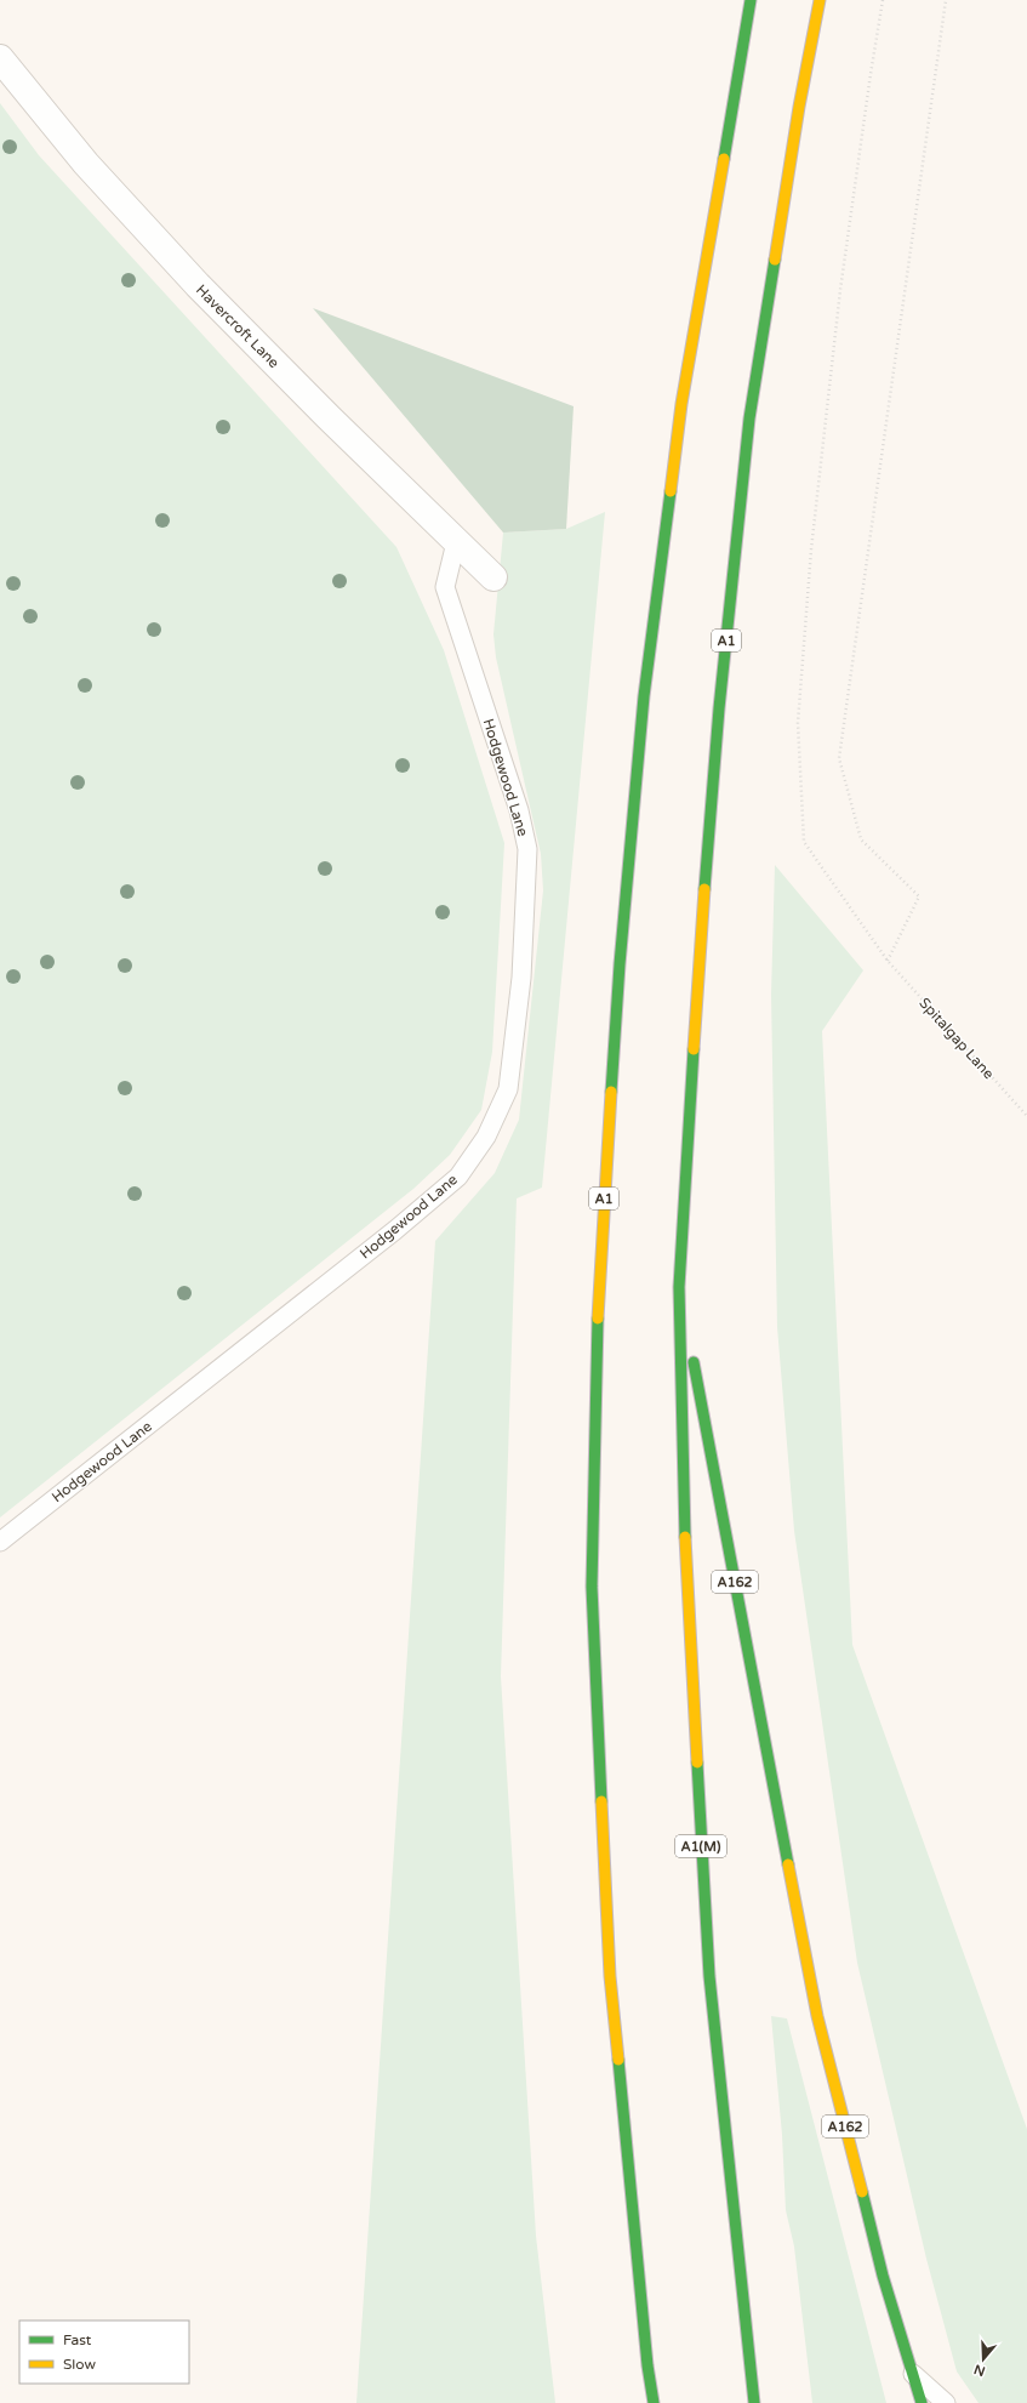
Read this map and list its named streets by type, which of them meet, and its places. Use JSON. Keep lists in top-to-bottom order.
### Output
{
  "streets": {
    "highway": ["A1", "A162", "A1(M)"],
    "street": ["Havercroft Lane"],
    "lane": ["Hodgewood Lane"],
    "path": ["Spitalgap Lane"]
  },
  "crossings": [
    ["Havercroft Lane", "Hodgewood Lane"],
    ["A1", "A162"],
    ["A1", "A1(M)"],
    ["A162", "A1(M)"]
  ],
  "legend": ["Fast", "Slow"],
  "north": "bottom"
}
